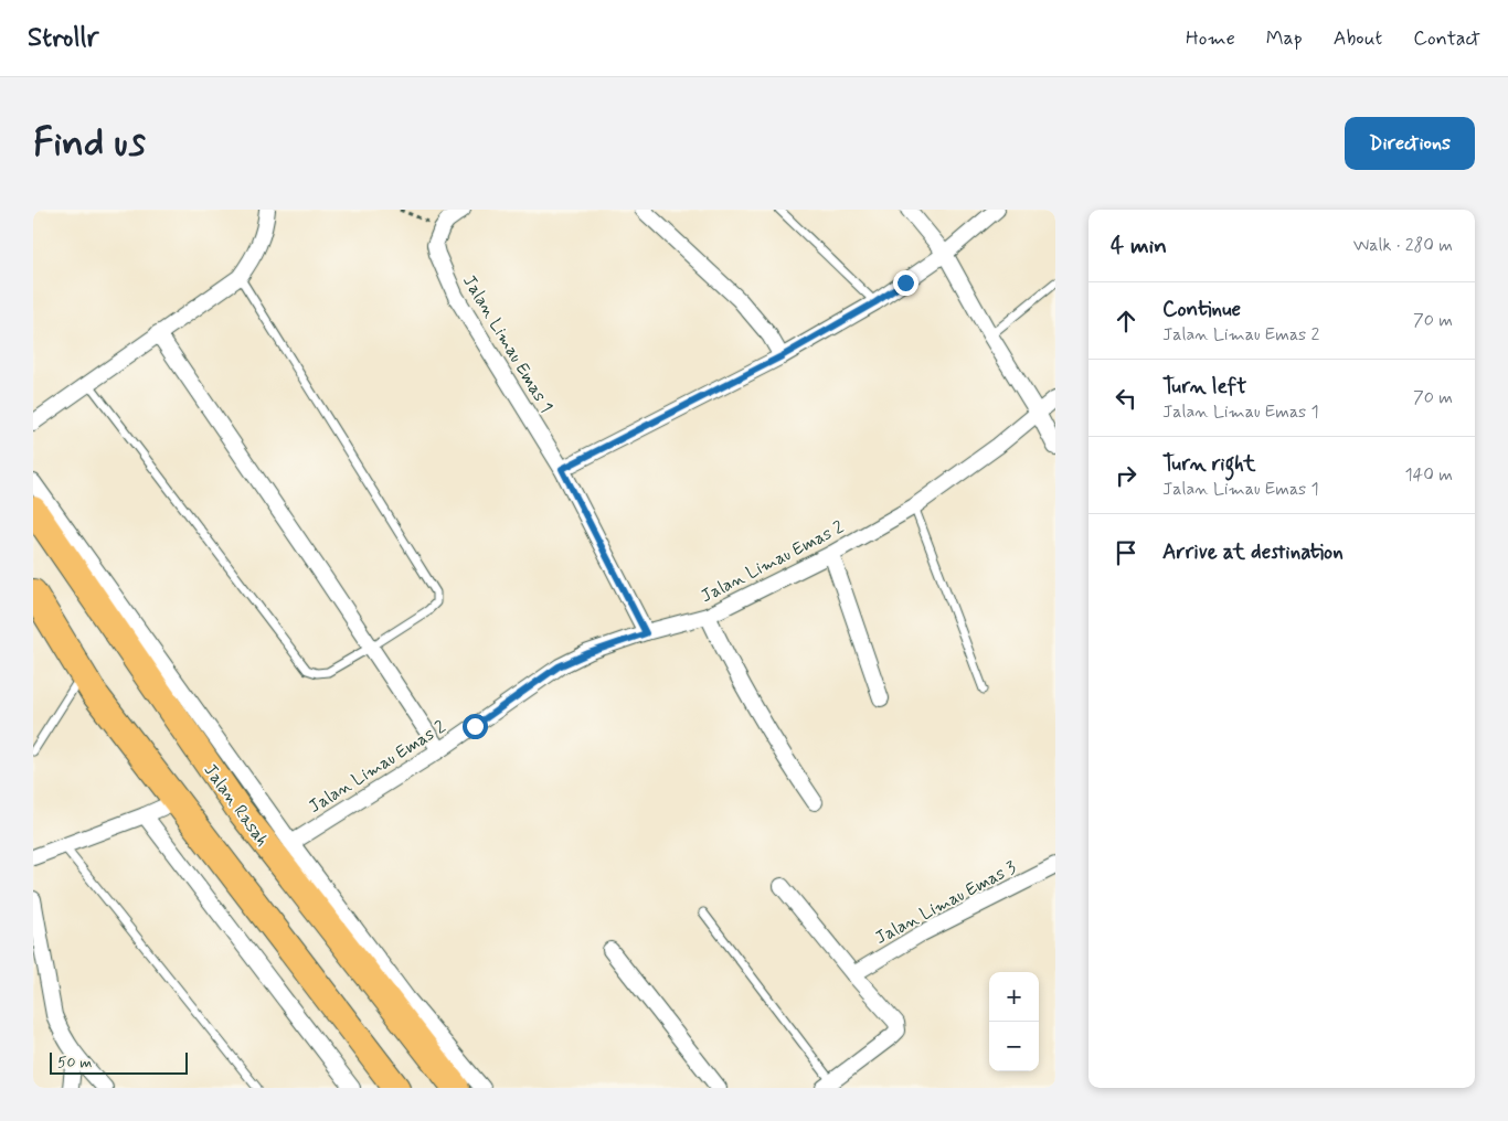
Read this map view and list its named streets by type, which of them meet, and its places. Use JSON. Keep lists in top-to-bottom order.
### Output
{
  "streets": {
    "highway": ["Jalan Rasah"],
    "street": ["Jalan Limau Emas 1", "Jalan Limau Emas 2", "Jalan Limau Emas 3"]
  },
  "crossings": [
    ["Jalan Limau Emas 1", "Jalan Limau Emas 2"]
  ],
  "scale_bar": "50 m",
  "page": {
    "header": "Strollr",
    "nav": [
      "Home",
      "Map",
      "About",
      "Contact"
    ],
    "buttons": "Directions",
    "title": "Find us",
    "heading": ["4 min", "Walk · 280 m"],
    "list": [
      ["Continue", "Jalan Limau Emas 2", "70 m"],
      ["Turn left", "Jalan Limau Emas 1", "70 m"],
      ["Turn right", "Jalan Limau Emas 1", "140 m"],
      "Arrive at destination"
    ],
    "map_buttons": ["+", "−"],
    "scale": "50 m"
  }
}
